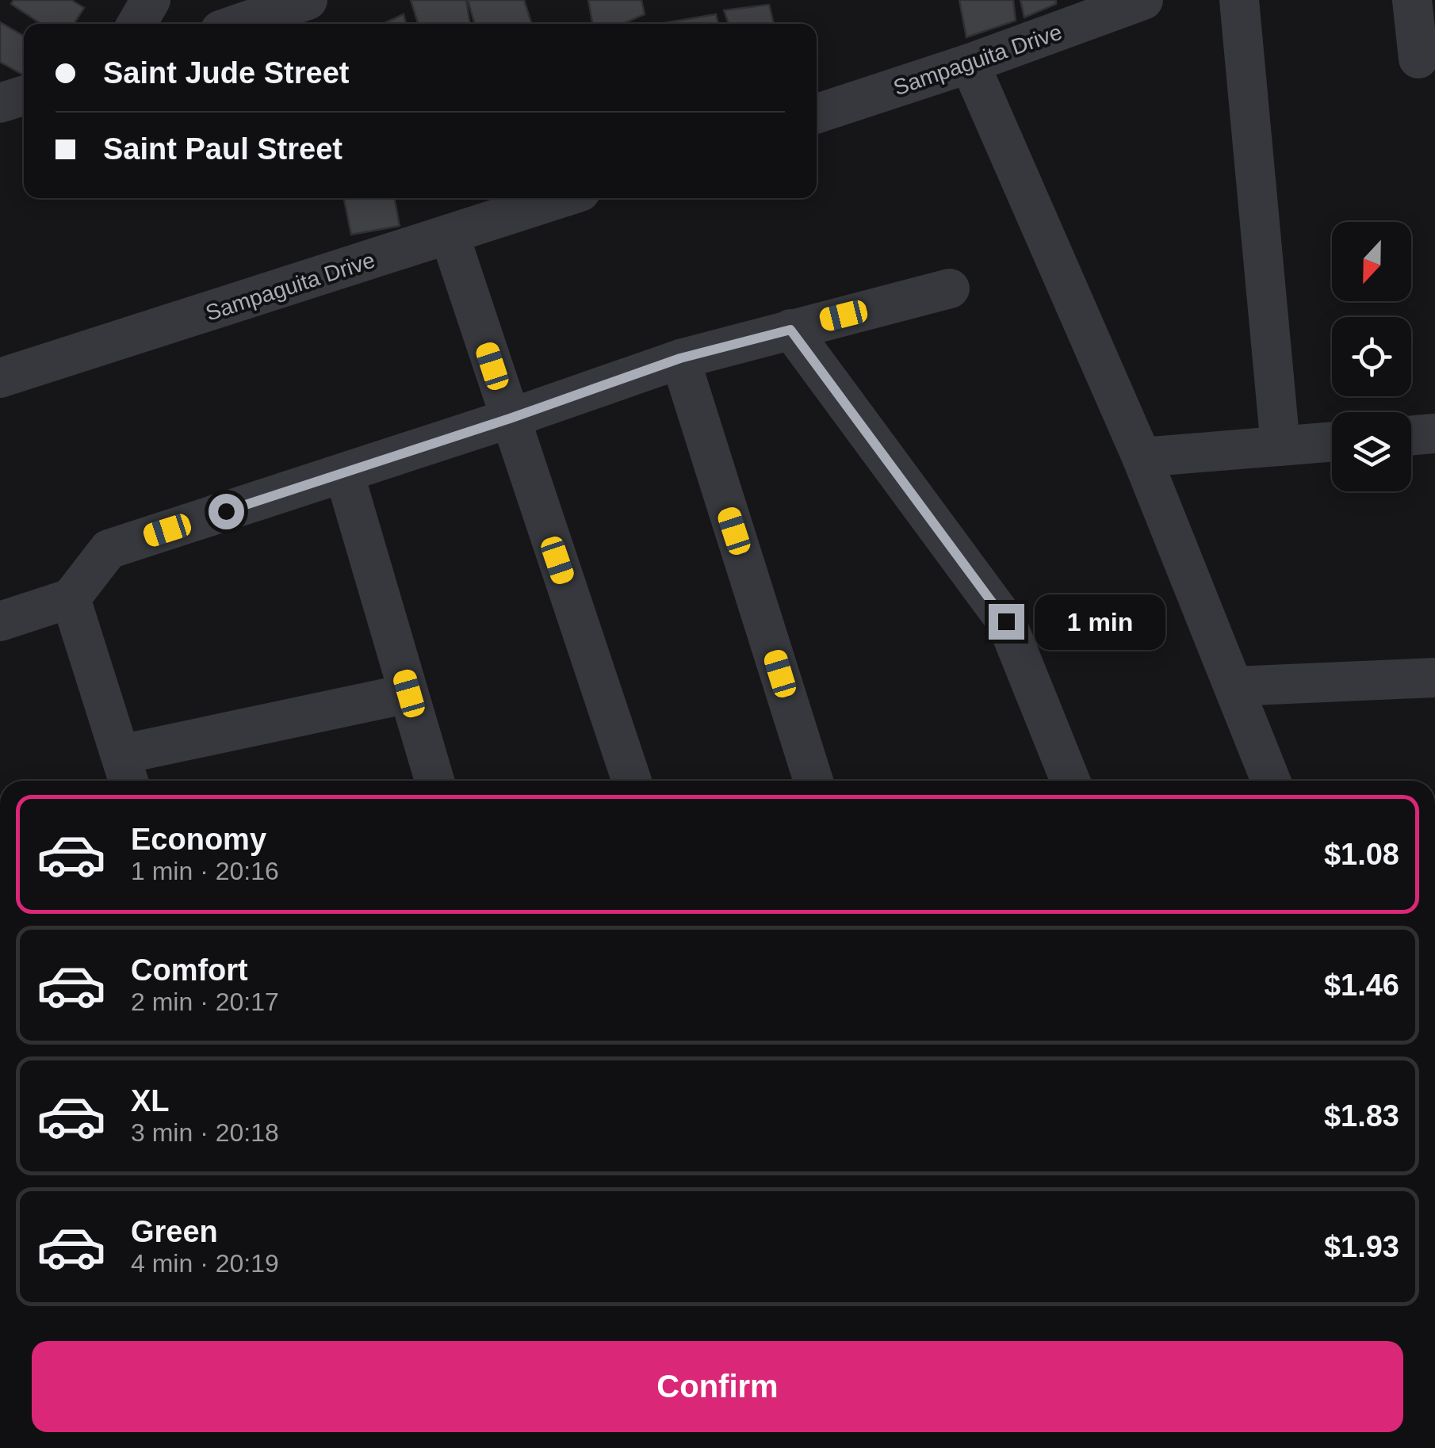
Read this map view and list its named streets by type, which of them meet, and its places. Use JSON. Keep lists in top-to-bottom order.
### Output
{
  "streets": {
    "street": ["Sampaguita Drive"]
  },
  "north": "bottom",
  "page": {
    "banner": ["Saint Jude Street", "Saint Paul Street"],
    "bubble": "1 min",
    "list": [
      {
        "name": "Economy",
        "note": "1 min · 20:16",
        "value": "$1.08"
      },
      {
        "name": "Comfort",
        "note": "2 min · 20:17",
        "value": "$1.46"
      },
      {
        "name": "XL",
        "note": "3 min · 20:18",
        "value": "$1.83"
      },
      {
        "name": "Green",
        "note": "4 min · 20:19",
        "value": "$1.93"
      }
    ],
    "buttons": "Confirm"
  }
}
